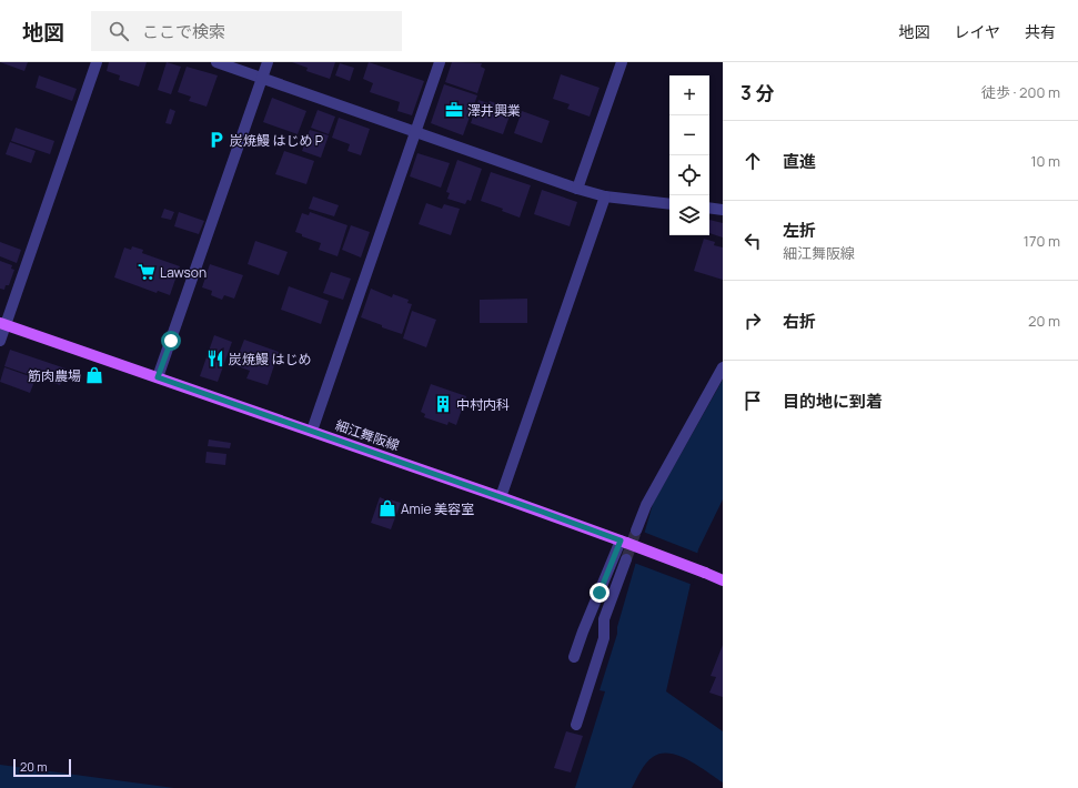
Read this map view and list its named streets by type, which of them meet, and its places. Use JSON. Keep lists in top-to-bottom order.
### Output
{
  "streets": {
    "main road": ["細江舞阪線"]
  },
  "places": {
    "office": ["澤井興業"],
    "parking": ["炭焼鰻 はじめ P"],
    "supermarket": ["Lawson"],
    "restaurant": ["炭焼鰻 はじめ"],
    "shop": ["筋肉農場", "Amie 美容室"],
    "building": ["中村内科"]
  },
  "scale_bar": "20 m",
  "page": {
    "header": "地図",
    "search": "ここで検索",
    "nav": ["地図", "レイヤ", "共有"],
    "heading": ["3 分", "徒歩 · 200 m"],
    "map_buttons": ["+", "−"],
    "list": [
      ["直進", "10 m"],
      ["左折", "細江舞阪線", "170 m"],
      ["右折", "20 m"],
      "目的地に到着"
    ],
    "scale": "20 m"
  }
}
